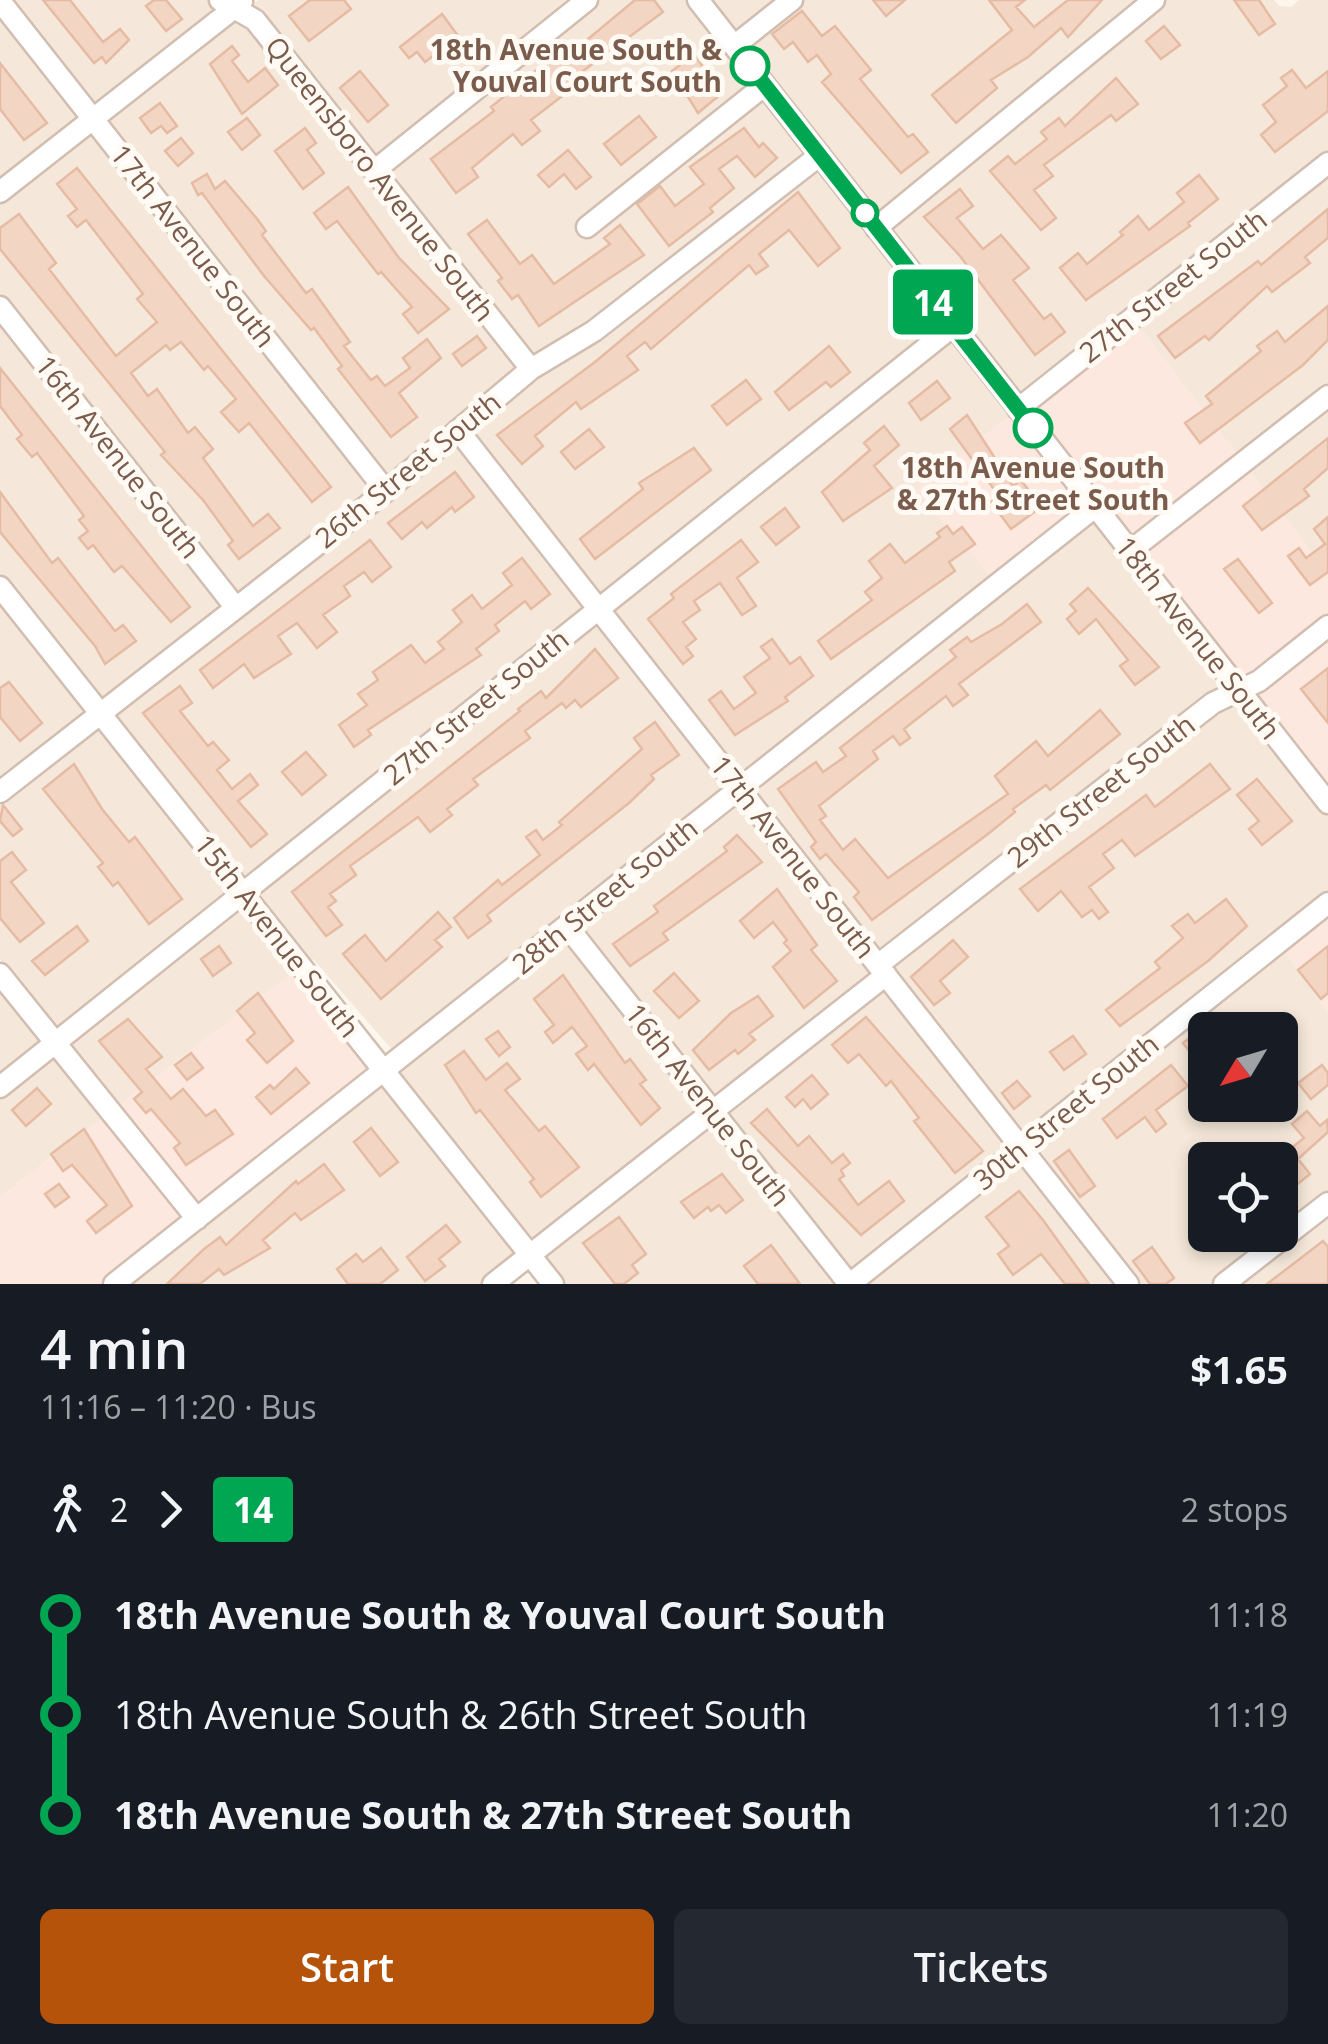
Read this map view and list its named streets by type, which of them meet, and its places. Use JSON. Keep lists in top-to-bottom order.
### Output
{
  "streets": {
    "street": [
      "Queensboro Avenue South",
      "17th Avenue South",
      "27th Street South",
      "16th Avenue South",
      "26th Street South",
      "18th Avenue South",
      "29th Street South",
      "28th Street South",
      "15th Avenue South",
      "30th Street South"
    ]
  },
  "crossings": [
    ["Queensboro Avenue South", "26th Street South"],
    ["17th Avenue South", "27th Street South"],
    ["17th Avenue South", "26th Street South"],
    ["17th Avenue South", "29th Street South"],
    ["17th Avenue South", "28th Street South"],
    ["17th Avenue South", "30th Street South"],
    ["27th Street South", "18th Avenue South"],
    ["27th Street South", "15th Avenue South"],
    ["16th Avenue South", "26th Street South"],
    ["16th Avenue South", "29th Street South"],
    ["16th Avenue South", "28th Street South"],
    ["16th Avenue South", "30th Street South"],
    ["26th Street South", "18th Avenue South"],
    ["26th Street South", "15th Avenue South"],
    ["18th Avenue South", "29th Street South"],
    ["18th Avenue South", "28th Street South"],
    ["29th Street South", "15th Avenue South"],
    ["28th Street South", "15th Avenue South"]
  ],
  "places": ["18th Avenue South & Youval Court South", "18th Avenue South & 27th Street South"],
  "lines": ["bus line 14"],
  "north": "bottom left",
  "page": {
    "on_map": "14",
    "heading": ["4 min", "11:16 – 11:20 · Bus", "$1.65"],
    "legs": ["2", "14", "2 stops"],
    "list": [
      {
        "name": "18th Avenue South & Youval Court South",
        "value": "11:18"
      },
      {
        "name": "18th Avenue South & 26th Street South",
        "value": "11:19"
      },
      {
        "name": "18th Avenue South & 27th Street South",
        "value": "11:20"
      }
    ],
    "buttons": ["Start", "Tickets"]
  }
}
